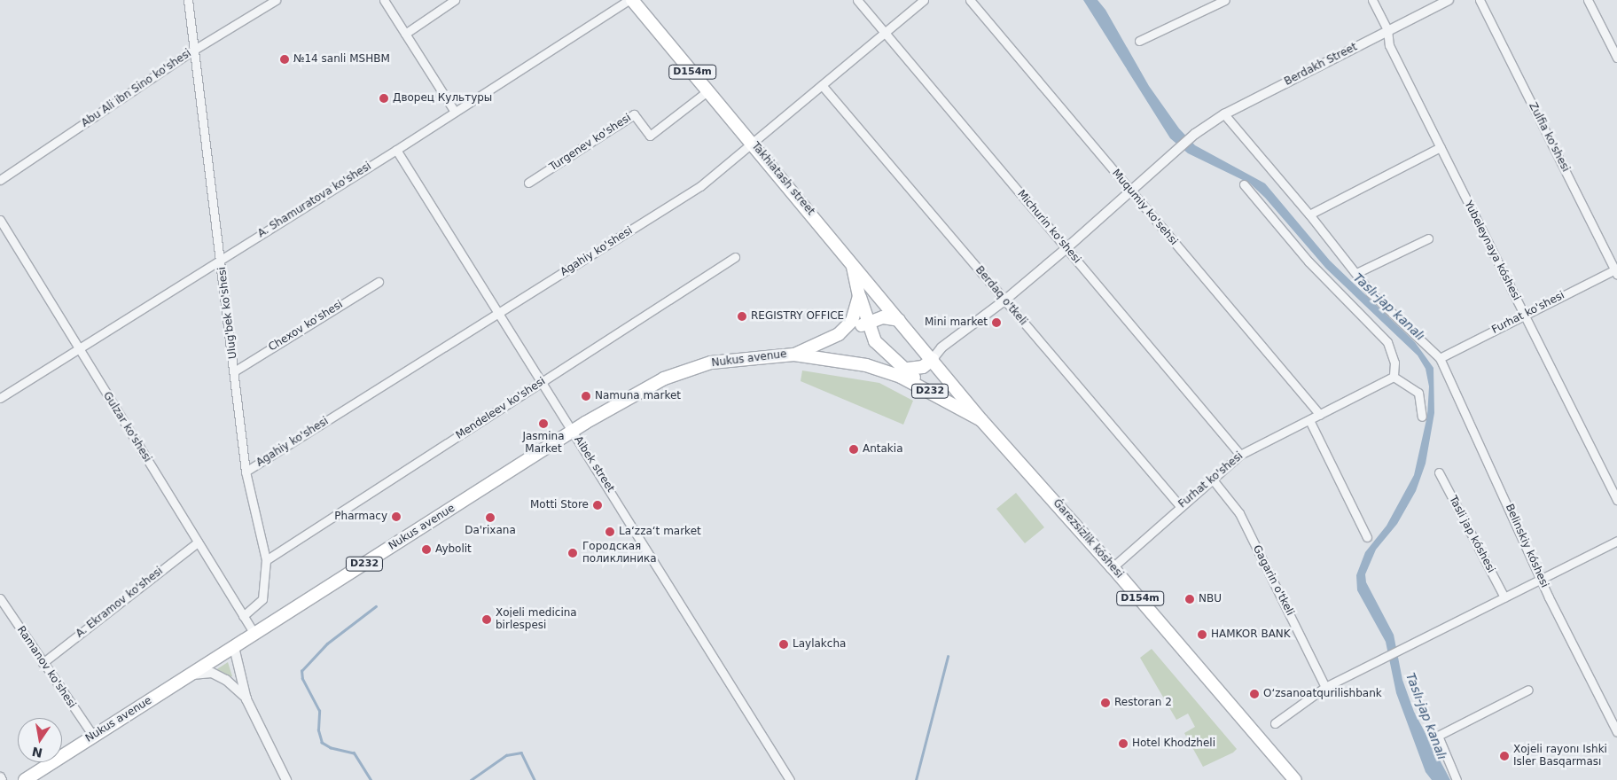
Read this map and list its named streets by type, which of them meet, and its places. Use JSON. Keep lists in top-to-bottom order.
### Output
{
  "streets": {
    "main road": [
      "D154m",
      "Takhiatash street",
      "Nukus avenue",
      "D232",
      "Ǵarezsizlik kóshesi"
    ],
    "street": [
      "Berdakh Street",
      "Abu Ali ibn Sino ko'shesi",
      "Zulfia ko'shesi",
      "Turgenev ko'shesi",
      "A. Shamuratova ko'shesi",
      "Muqumiy ko'sehsi",
      "Michurin ko'shesi",
      "Yubeleynaya kóshesi",
      "Agahiy ko'shesi",
      "Berdaq o'tkeli",
      "Ulug'bek ko'shesi",
      "Furhat ko'shesi",
      "Chexov ko'shesi",
      "Mendeleev ko'shesi",
      "Gulzar ko'shesi",
      "Aibek street",
      "Tasli jap kóshesi",
      "Belinskiy kóshesi",
      "Gagarin o'tkeli",
      "A. Ekramov ko'shesi",
      "Ramanov ko'shesi"
    ]
  },
  "crossings": [
    ["Berdakh Street", "Takhiatash street"],
    ["Berdakh Street", "Muqumiy ko'sehsi"],
    ["Berdakh Street", "Michurin ko'shesi"],
    ["Berdakh Street", "Yubeleynaya kóshesi"],
    ["Berdakh Street", "Berdaq o'tkeli"],
    ["Berdakh Street", "D232"],
    ["Berdakh Street", "Ǵarezsizlik kóshesi"],
    ["Abu Ali ibn Sino ko'shesi", "Ulug'bek ko'shesi"],
    ["Zulfia ko'shesi", "Furhat ko'shesi"],
    ["Turgenev ko'shesi", "Takhiatash street"],
    ["Takhiatash street", "Agahiy ko'shesi"],
    ["Takhiatash street", "D232"],
    ["Takhiatash street", "Ǵarezsizlik kóshesi"],
    ["A. Shamuratova ko'shesi", "Ulug'bek ko'shesi"],
    ["A. Shamuratova ko'shesi", "Gulzar ko'shesi"],
    ["A. Shamuratova ko'shesi", "Aibek street"],
    ["Muqumiy ko'sehsi", "Furhat ko'shesi"],
    ["Michurin ko'shesi", "Agahiy ko'shesi"],
    ["Michurin ko'shesi", "Furhat ko'shesi"],
    ["Yubeleynaya kóshesi", "Furhat ko'shesi"],
    ["Agahiy ko'shesi", "Berdaq o'tkeli"],
    ["Agahiy ko'shesi", "Ulug'bek ko'shesi"],
    ["Agahiy ko'shesi", "Aibek street"],
    ["Berdaq o'tkeli", "Furhat ko'shesi"],
    ["Ulug'bek ko'shesi", "Chexov ko'shesi"],
    ["Ulug'bek ko'shesi", "Mendeleev ko'shesi"],
    ["Ulug'bek ko'shesi", "Gulzar ko'shesi"],
    ["Furhat ko'shesi", "Ǵarezsizlik kóshesi"],
    ["Furhat ko'shesi", "Belinskiy kóshesi"],
    ["Furhat ko'shesi", "Gagarin o'tkeli"],
    ["Nukus avenue", "D232"],
    ["Nukus avenue", "Gulzar ko'shesi"],
    ["Nukus avenue", "Aibek street"],
    ["Nukus avenue", "Ramanov ko'shesi"],
    ["D232", "Ǵarezsizlik kóshesi"],
    ["Mendeleev ko'shesi", "Aibek street"],
    ["Gulzar ko'shesi", "A. Ekramov ko'shesi"],
    ["A. Ekramov ko'shesi", "Ramanov ko'shesi"]
  ],
  "water": ["Taslı-jap kanalı"],
  "places": [
    "№14 sanli MSHBM",
    "Дворец Культуры",
    "REGISTRY OFFICE",
    "Mini market",
    "Namuna market",
    "Jasmina Market",
    "Antakia",
    "Motti Store",
    "Pharmacy",
    "Da'rixana",
    "Laʻzzaʻt market",
    "Aybolit",
    "Городская поликлиника",
    "NBU",
    "Xojeli medicina birlespesi",
    "HAMKOR BANK",
    "Laylakcha",
    "Oʻzsanoatqurilishbank",
    "Restoran 2",
    "Hotel Khodzheli",
    "Xojeli rayonı Ishki Isler Basqarması"
  ],
  "north": "bottom"
}
